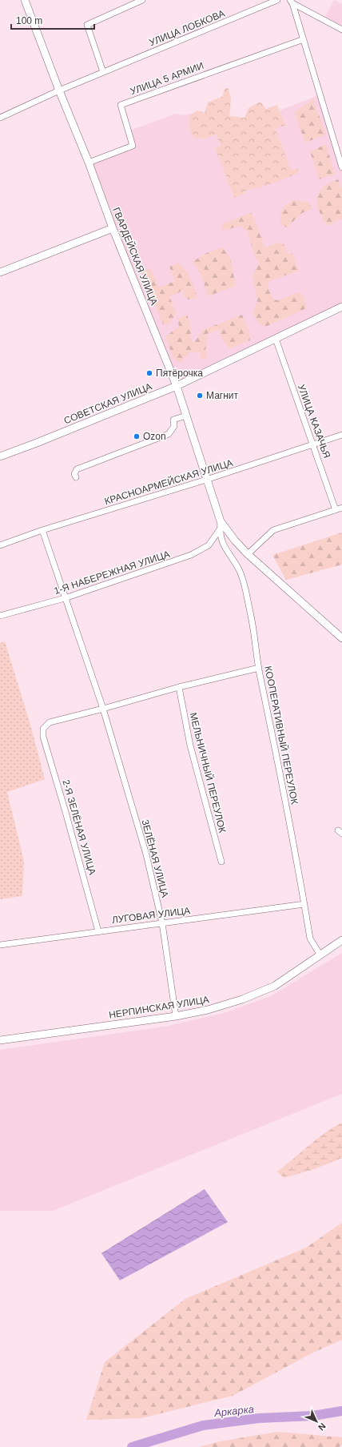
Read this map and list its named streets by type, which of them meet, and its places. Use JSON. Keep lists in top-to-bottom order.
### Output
{
  "streets": {
    "main road": ["ГВАРДЕЙСКАЯ УЛИЦА", "СОВЕТСКАЯ УЛИЦА", "НЕРПИНСКАЯ УЛИЦА"],
    "street": [
      "УЛИЦА ЛОБКОВА",
      "УЛИЦА 5 АРМИИ",
      "УЛИЦА КАЗАЧЬЯ",
      "КРАСНОАРМЕЙСКАЯ УЛИЦА",
      "1-Я НАБЕРЕЖНАЯ УЛИЦА",
      "КООПЕРАТИВНЫЙ ПЕРЕУЛОК",
      "МЕЛЬНИЧНЫЙ ПЕРЕУЛОК",
      "2-Я ЗЕЛЁНАЯ УЛИЦА",
      "ЗЕЛЁНАЯ УЛИЦА",
      "ЛУГОВАЯ УЛИЦА"
    ]
  },
  "crossings": [
    ["УЛИЦА ЛОБКОВА", "ГВАРДЕЙСКАЯ УЛИЦА"],
    ["УЛИЦА 5 АРМИИ", "ГВАРДЕЙСКАЯ УЛИЦА"],
    ["ГВАРДЕЙСКАЯ УЛИЦА", "СОВЕТСКАЯ УЛИЦА"],
    ["ГВАРДЕЙСКАЯ УЛИЦА", "КРАСНОАРМЕЙСКАЯ УЛИЦА"],
    ["ГВАРДЕЙСКАЯ УЛИЦА", "КООПЕРАТИВНЫЙ ПЕРЕУЛОК"],
    ["СОВЕТСКАЯ УЛИЦА", "УЛИЦА КАЗАЧЬЯ"],
    ["УЛИЦА КАЗАЧЬЯ", "КРАСНОАРМЕЙСКАЯ УЛИЦА"],
    ["КРАСНОАРМЕЙСКАЯ УЛИЦА", "ЗЕЛЁНАЯ УЛИЦА"],
    ["1-Я НАБЕРЕЖНАЯ УЛИЦА", "КООПЕРАТИВНЫЙ ПЕРЕУЛОК"],
    ["1-Я НАБЕРЕЖНАЯ УЛИЦА", "ЗЕЛЁНАЯ УЛИЦА"],
    ["КООПЕРАТИВНЫЙ ПЕРЕУЛОК", "ЛУГОВАЯ УЛИЦА"],
    ["КООПЕРАТИВНЫЙ ПЕРЕУЛОК", "НЕРПИНСКАЯ УЛИЦА"],
    ["2-Я ЗЕЛЁНАЯ УЛИЦА", "ЗЕЛЁНАЯ УЛИЦА"],
    ["2-Я ЗЕЛЁНАЯ УЛИЦА", "ЛУГОВАЯ УЛИЦА"],
    ["ЗЕЛЁНАЯ УЛИЦА", "ЛУГОВАЯ УЛИЦА"],
    ["ЗЕЛЁНАЯ УЛИЦА", "НЕРПИНСКАЯ УЛИЦА"]
  ],
  "water": ["Аркарка"],
  "places": ["Пятёрочка", "Магнит", "Ozon"],
  "scale_bar": "100 m",
  "north": "bottom right"
}
